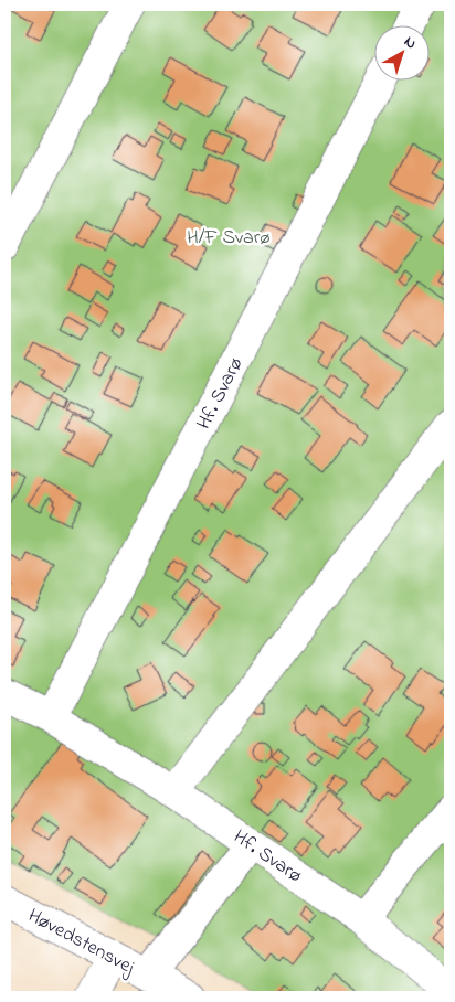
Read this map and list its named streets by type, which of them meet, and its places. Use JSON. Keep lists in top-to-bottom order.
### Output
{
  "streets": {
    "street": ["Hf. Svarø", "Høvedstensvej"]
  },
  "parks": ["H/F Svarø"],
  "north": "top right"
}
